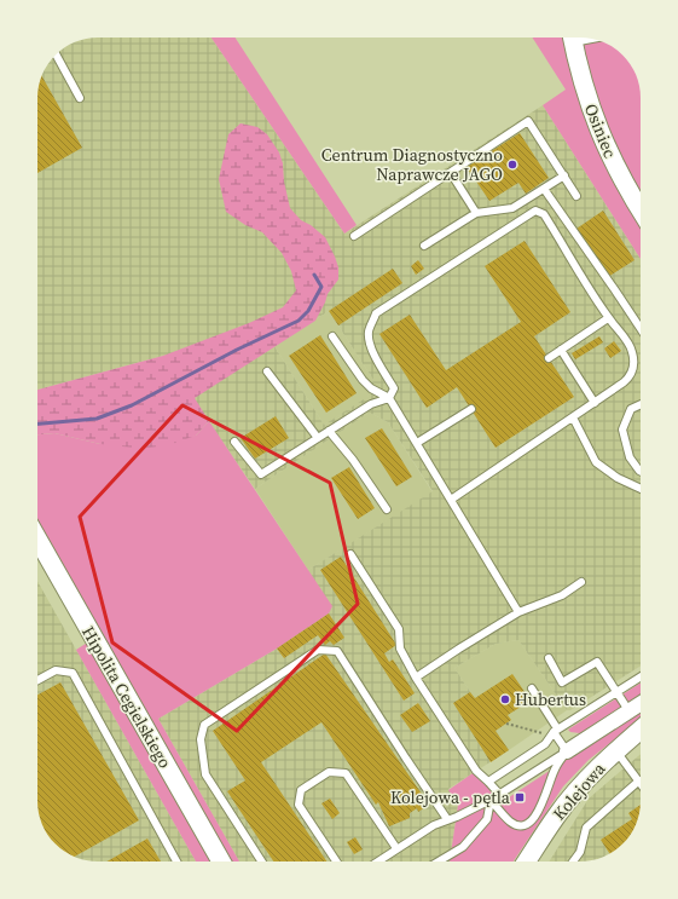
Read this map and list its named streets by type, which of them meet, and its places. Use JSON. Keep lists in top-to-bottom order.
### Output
{
  "streets": {
    "street": ["Osiniec", "Hipolita Cegielskiego", "Kolejowa"]
  },
  "places": {
    "other": ["Centrum Diagnostyczno Naprawcze JAGO", "Hubertus"],
    "transit": ["Kolejowa - pętla"]
  }
}
